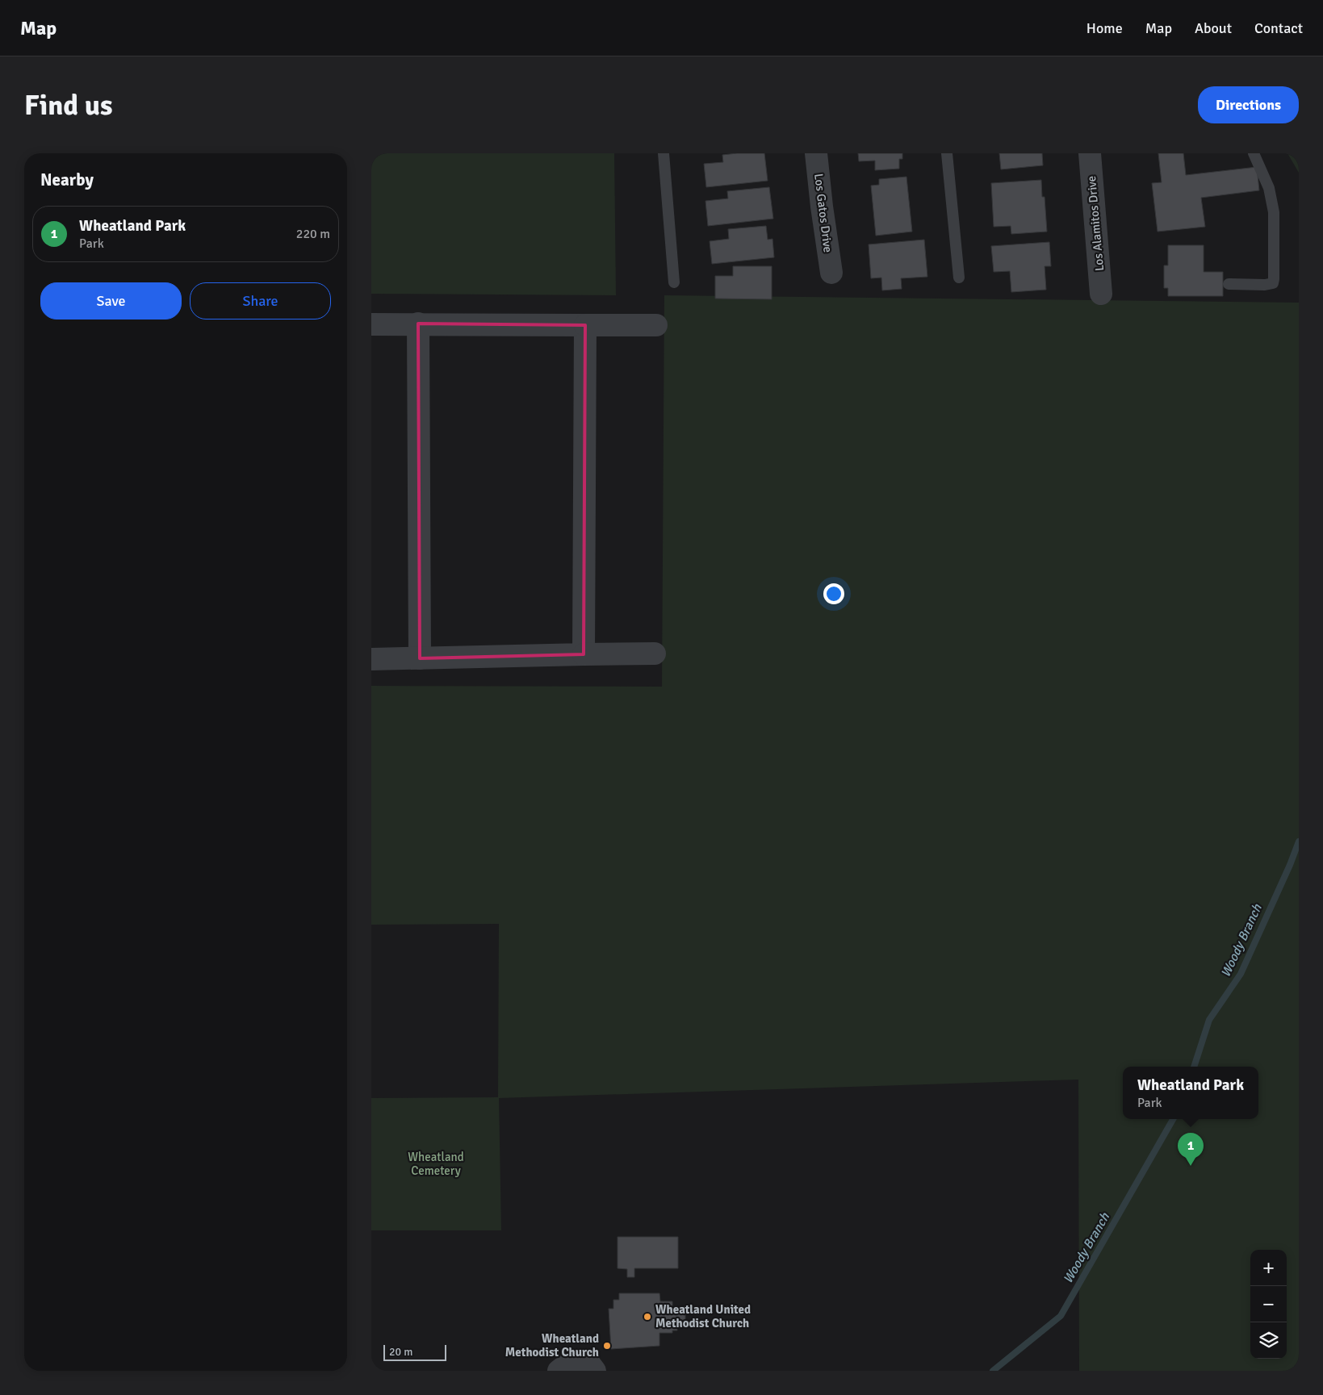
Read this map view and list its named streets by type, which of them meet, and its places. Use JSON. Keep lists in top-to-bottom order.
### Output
{
  "streets": {
    "street": ["Los Gatos Drive", "Los Alamitos Drive"]
  },
  "water": ["Woody Branch"],
  "parks": ["Wheatland Cemetery"],
  "places": ["Wheatland United Methodist Church", "Wheatland Methodist Church"],
  "scale_bar": "20 m",
  "page": {
    "header": "Map",
    "nav": [
      "Home",
      "Map",
      "About",
      "Contact"
    ],
    "buttons": [
      "Directions",
      ["Save", "Share"]
    ],
    "title": "Find us",
    "heading": "Nearby",
    "list": [
      {
        "mark": "1",
        "name": "Wheatland Park",
        "note": "Park",
        "value": "220 m"
      }
    ],
    "popup": ["Wheatland Park", "Park"],
    "pins": "1",
    "map_buttons": ["+", "−"],
    "scale": "20 m"
  }
}
